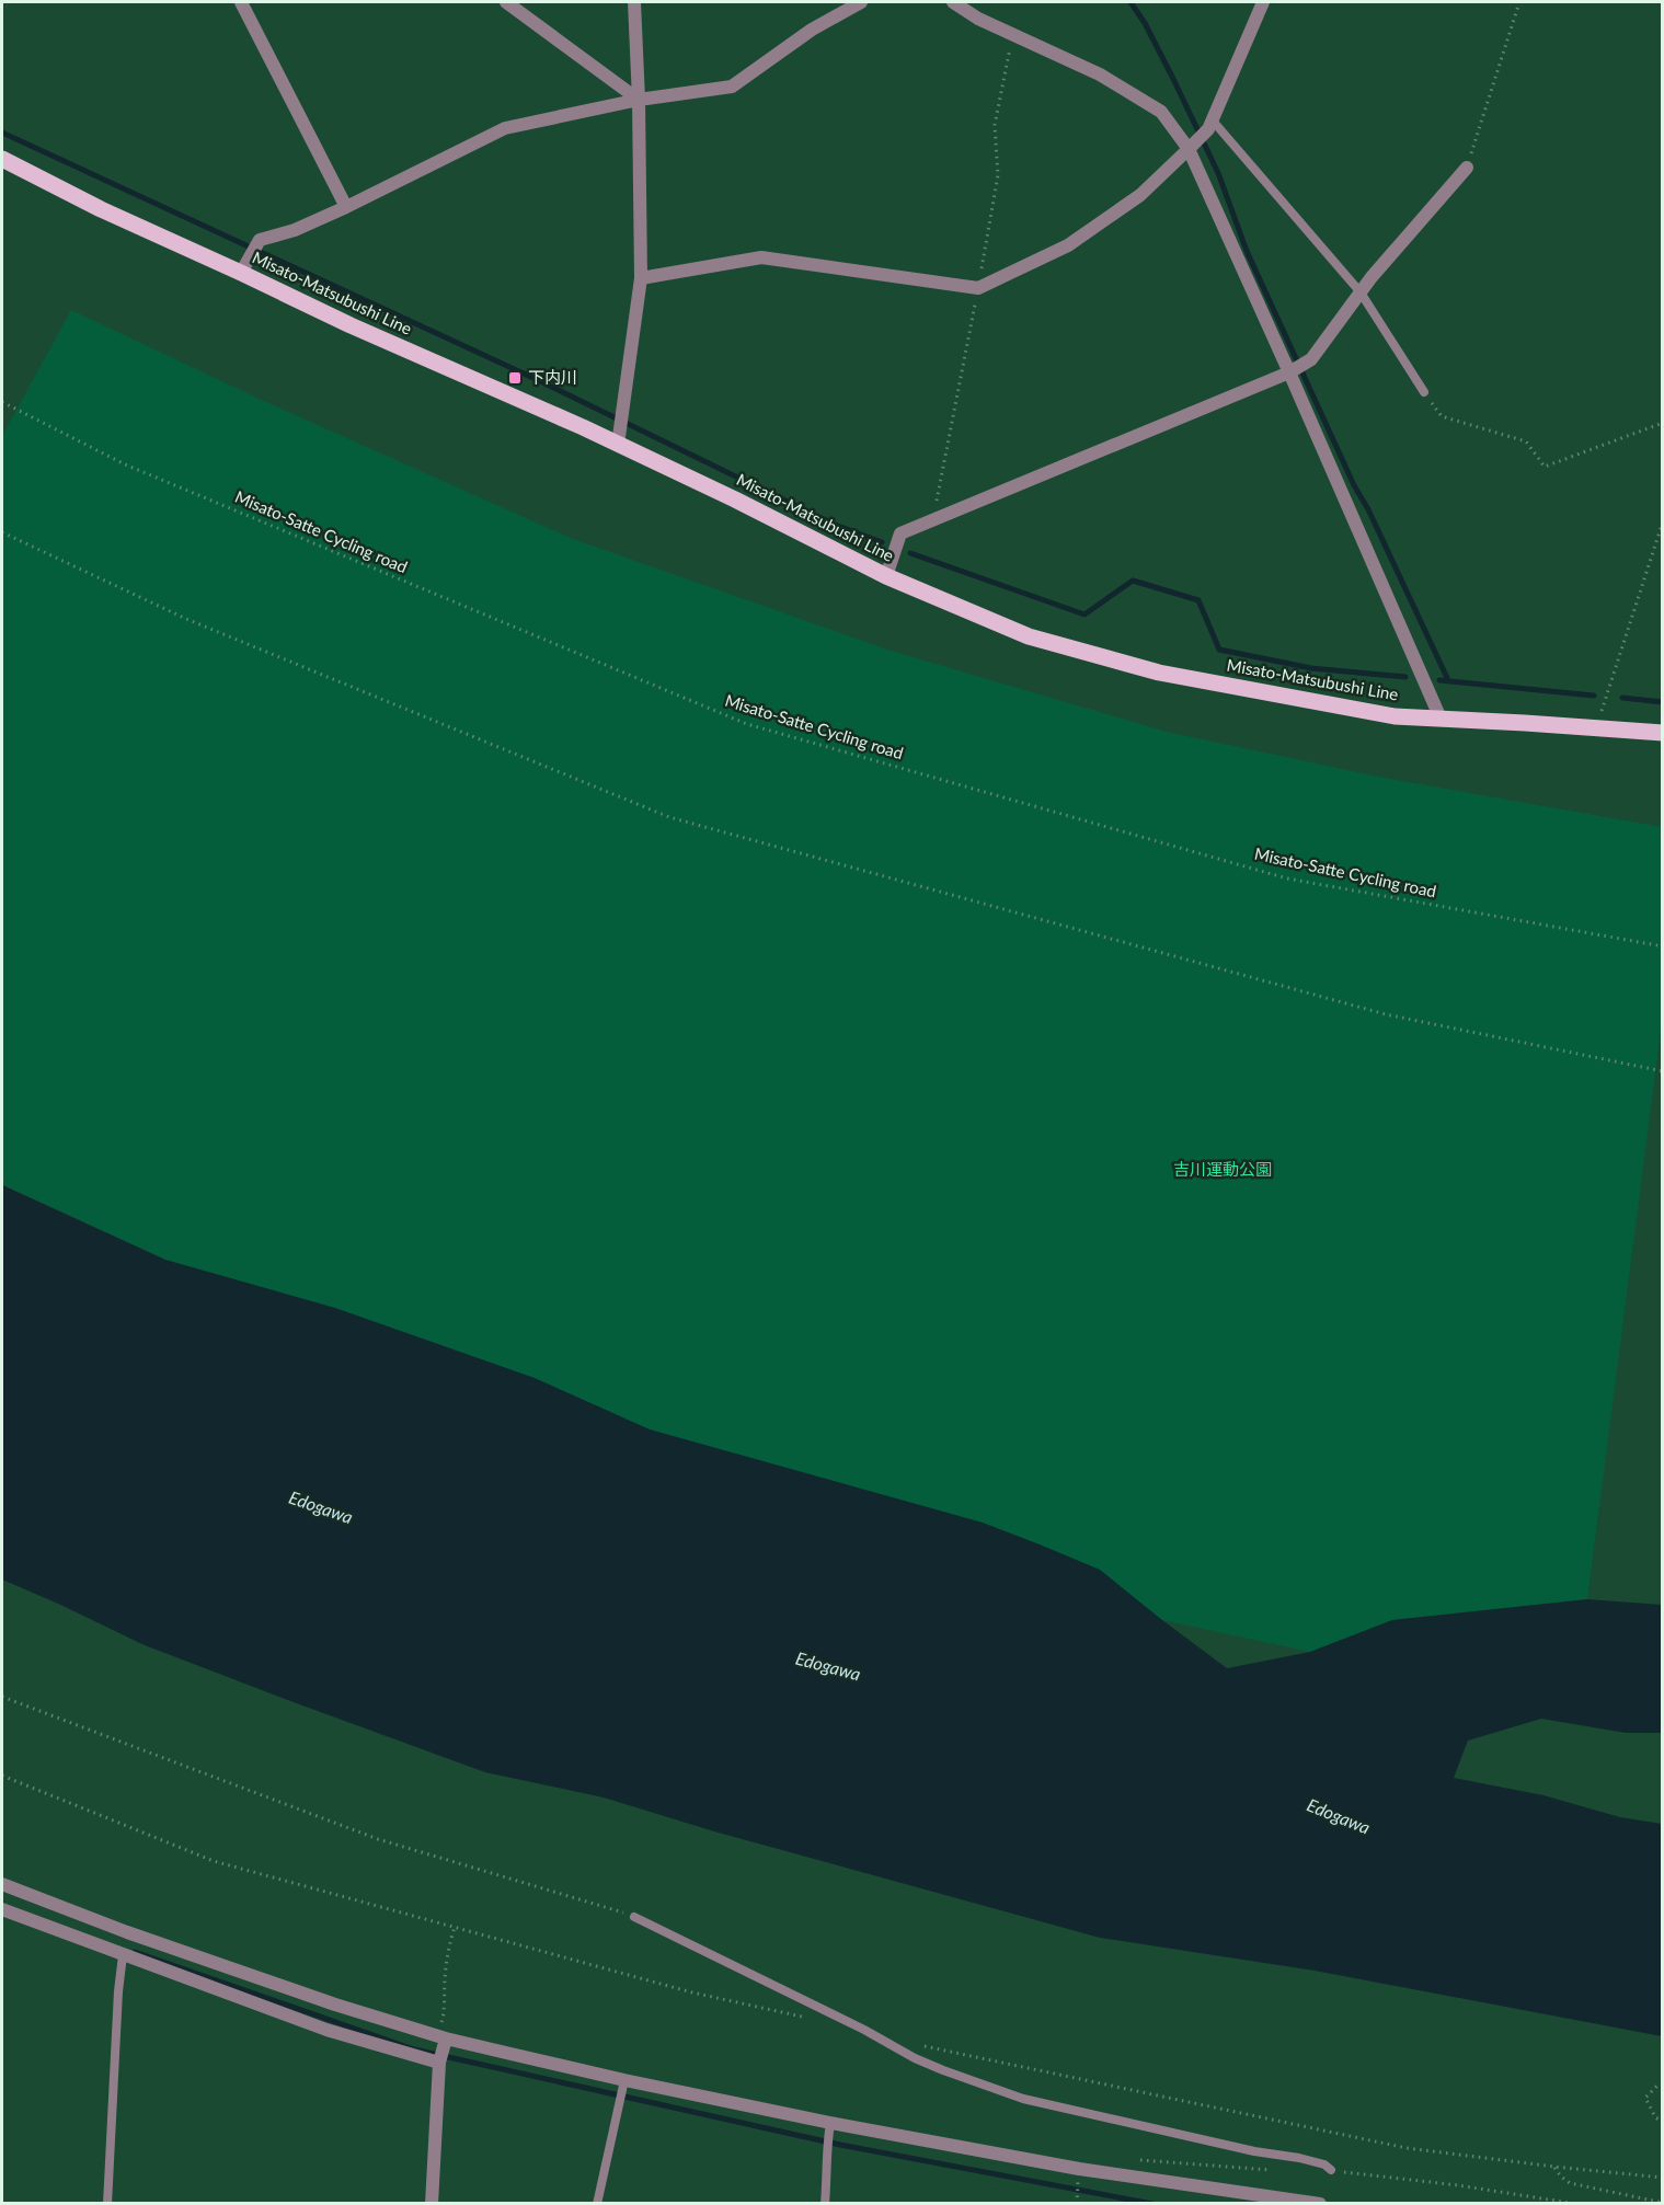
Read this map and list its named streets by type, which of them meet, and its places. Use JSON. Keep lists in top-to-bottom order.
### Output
{
  "streets": {
    "main road": ["Misato-Matsubushi Line"],
    "path": ["Misato-Satte Cycling road"]
  },
  "water": ["Edogawa"],
  "parks": ["吉川運動公園"],
  "places": {
    "transit": ["下内川"]
  }
}
